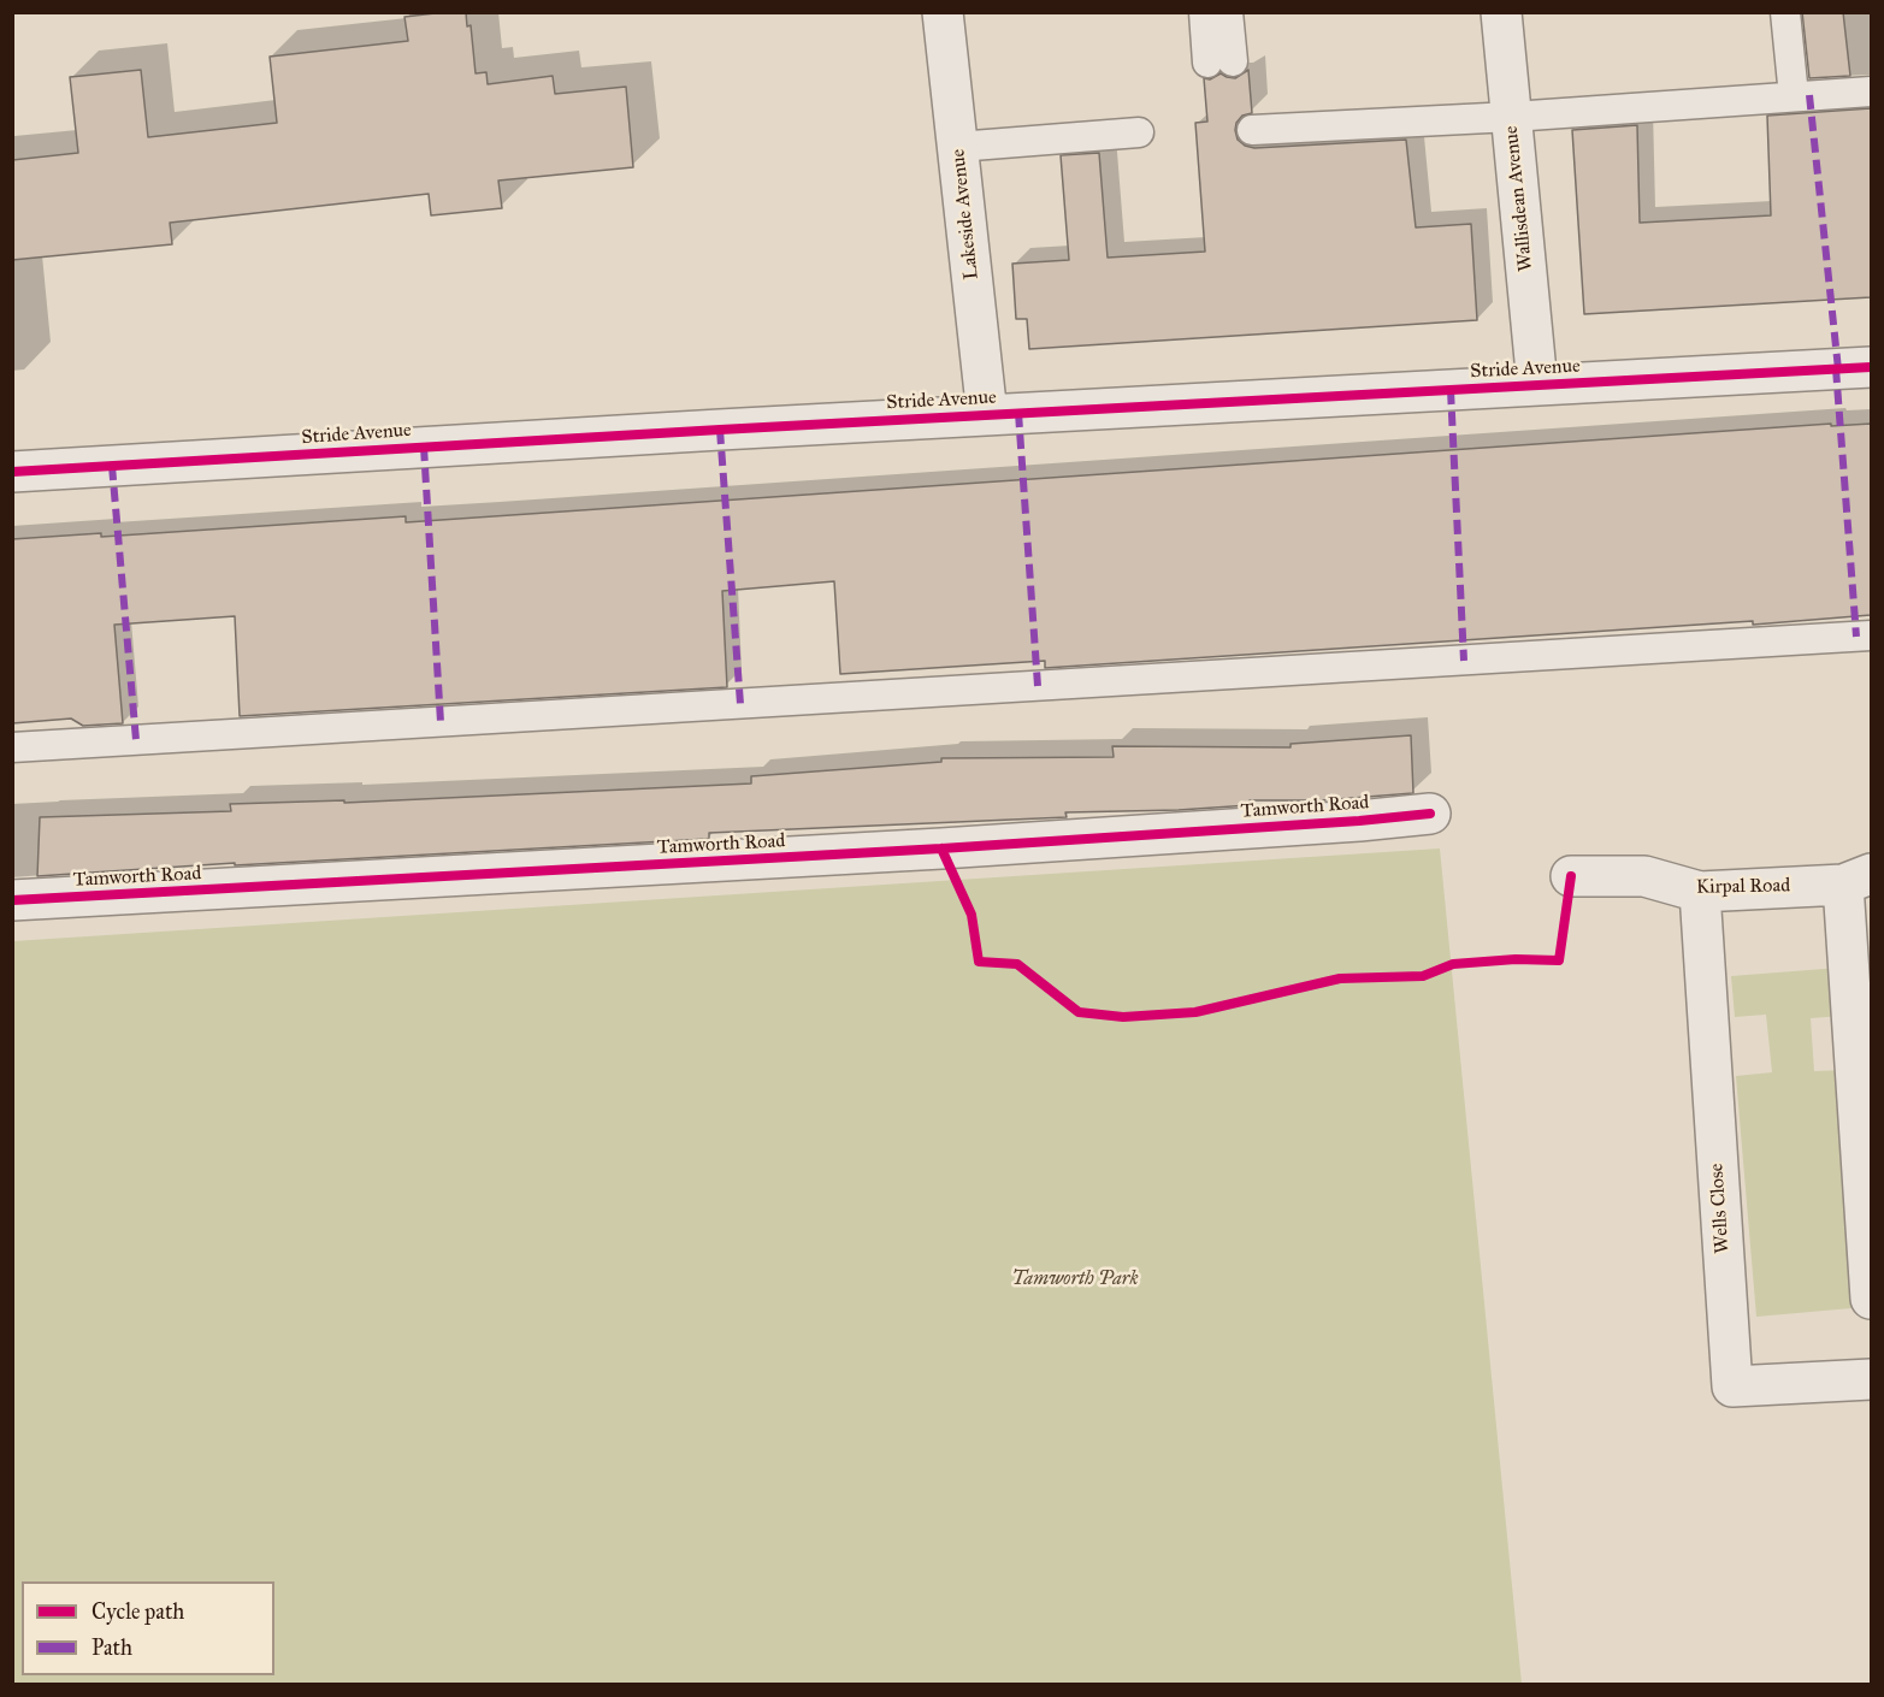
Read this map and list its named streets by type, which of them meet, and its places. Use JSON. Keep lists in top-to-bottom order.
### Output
{
  "streets": {
    "street": [
      "Wallisdean Avenue",
      "Lakeside Avenue",
      "Stride Avenue",
      "Tamworth Road",
      "Kirpal Road",
      "Wells Close"
    ]
  },
  "crossings": [
    ["Wallisdean Avenue", "Stride Avenue"],
    ["Lakeside Avenue", "Stride Avenue"],
    ["Kirpal Road", "Wells Close"]
  ],
  "parks": ["Tamworth Park"],
  "legend": ["Cycle path", "Path"]
}
